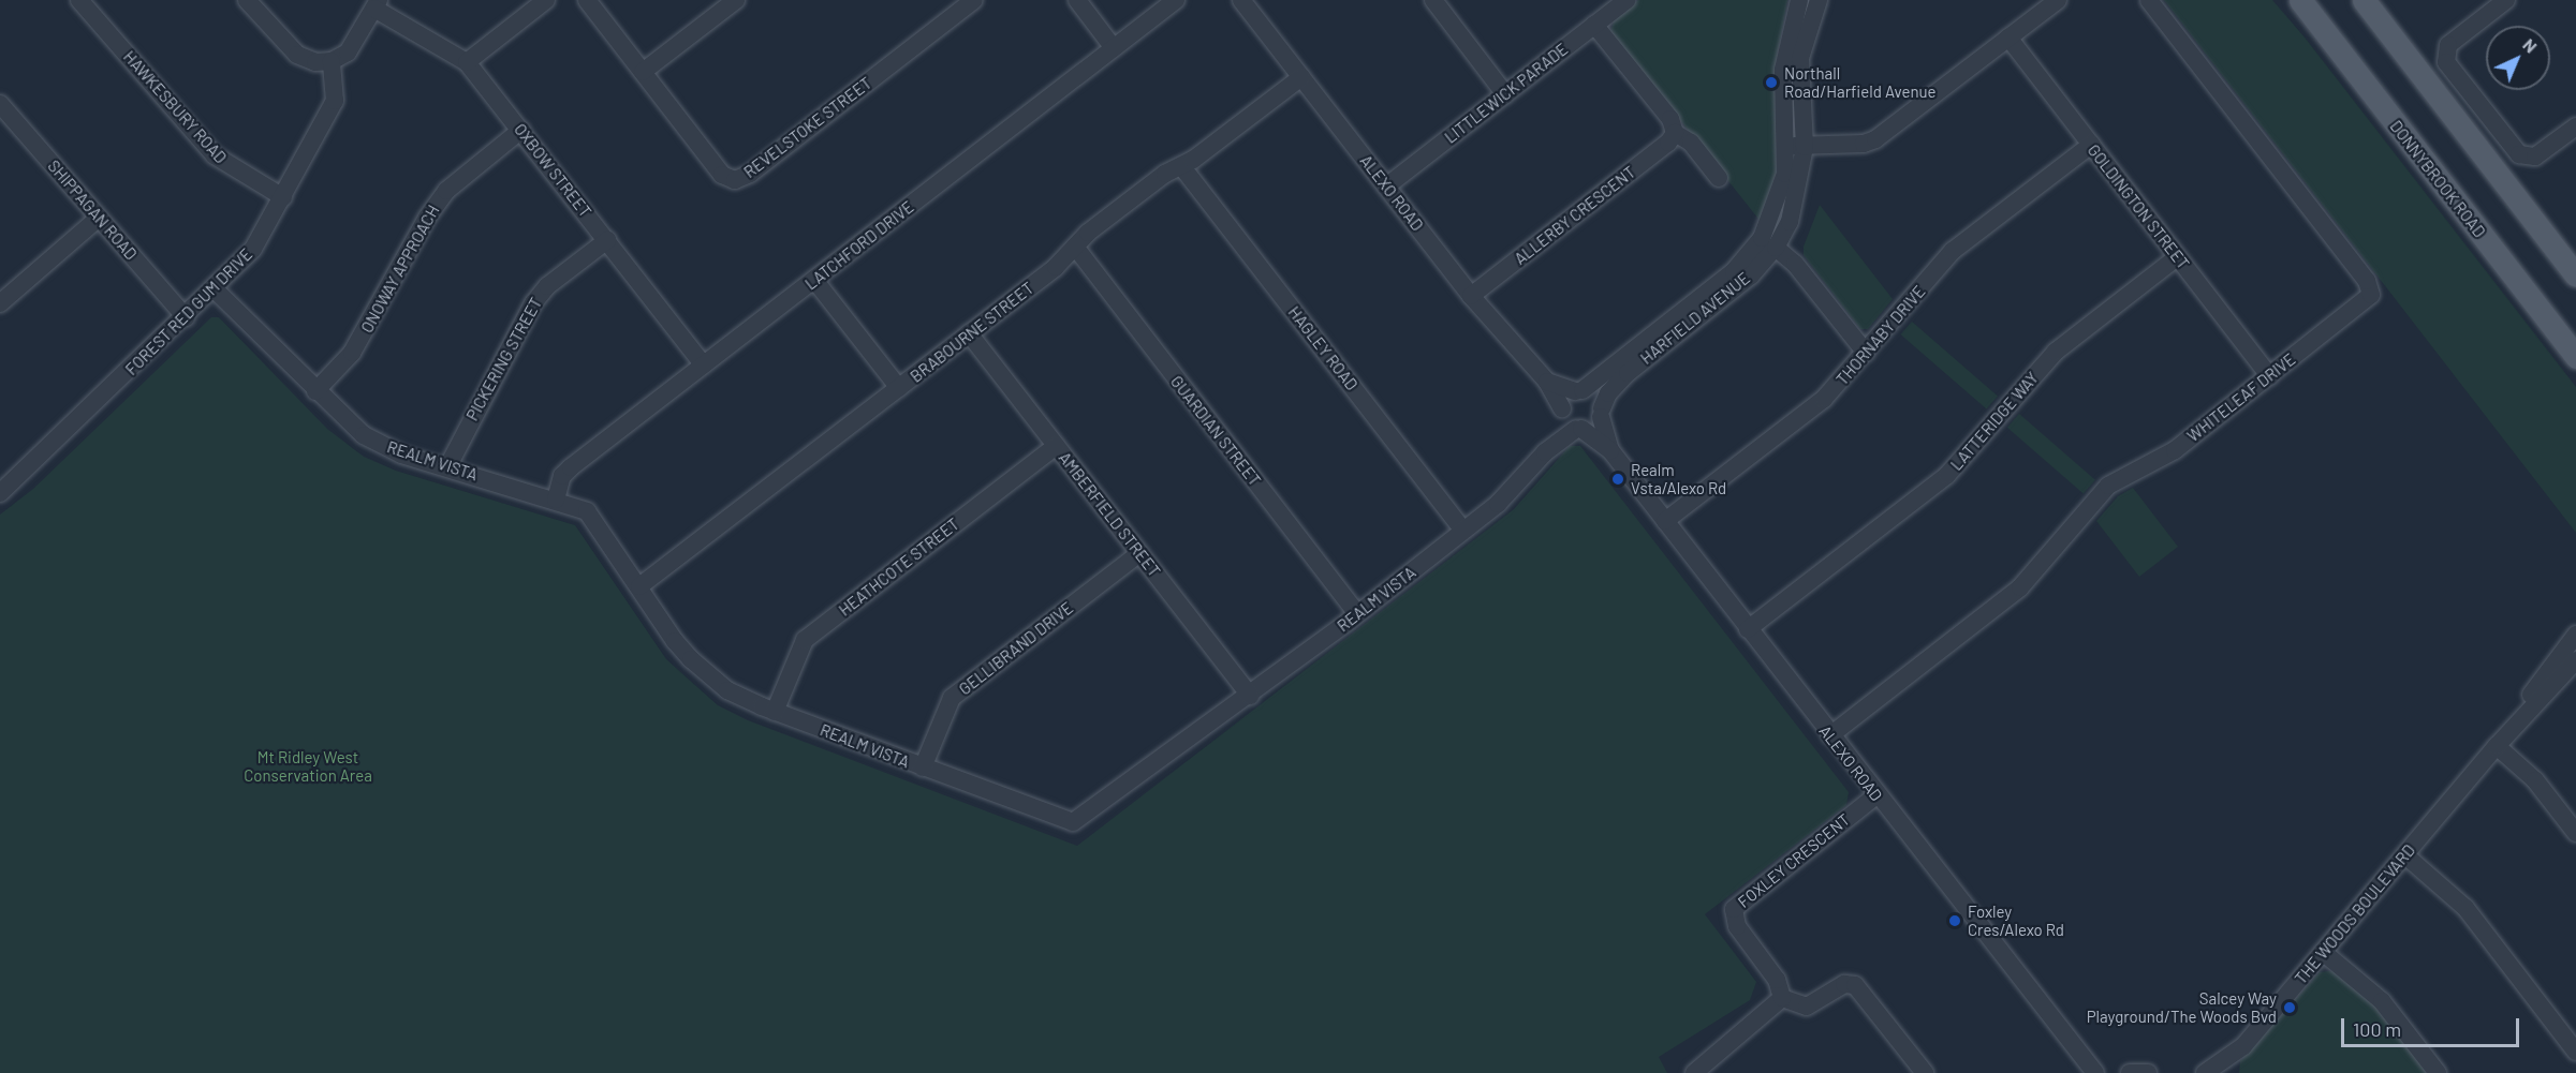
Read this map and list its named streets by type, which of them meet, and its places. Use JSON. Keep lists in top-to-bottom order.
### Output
{
  "streets": {
    "main road": ["DONNYBROOK ROAD"],
    "street": [
      "LITTLEWICK PARADE",
      "HAWKESBURY ROAD",
      "REVELSTOKE STREET",
      "OXBOW STREET",
      "ALEXO ROAD",
      "GOLDINGTON STREET",
      "SHIPPAGAN ROAD",
      "ALLERBY CRESCENT",
      "LATCHFORD DRIVE",
      "ONOWAY APPROACH",
      "FOREST RED GUM DRIVE",
      "HARFIELD AVENUE",
      "BRABOURNE STREET",
      "THORNABY DRIVE",
      "HAGLEY ROAD",
      "PICKERING STREET",
      "WHITELEAF DRIVE",
      "LATTERIDGE WAY",
      "GUARDIAN STREET",
      "REALM VISTA",
      "AMBERFIELD STREET",
      "HEATHCOTE STREET",
      "GELLIBRAND DRIVE",
      "FOXLEY CRESCENT",
      "THE WOODS BOULEVARD"
    ]
  },
  "crossings": [
    ["LITTLEWICK PARADE", "ALEXO ROAD"],
    ["HAWKESBURY ROAD", "FOREST RED GUM DRIVE"],
    ["OXBOW STREET", "LATCHFORD DRIVE"],
    ["OXBOW STREET", "ONOWAY APPROACH"],
    ["OXBOW STREET", "PICKERING STREET"],
    ["ALEXO ROAD", "ALLERBY CRESCENT"],
    ["ALEXO ROAD", "HARFIELD AVENUE"],
    ["ALEXO ROAD", "BRABOURNE STREET"],
    ["ALEXO ROAD", "THORNABY DRIVE"],
    ["ALEXO ROAD", "WHITELEAF DRIVE"],
    ["ALEXO ROAD", "LATTERIDGE WAY"],
    ["ALEXO ROAD", "REALM VISTA"],
    ["ALEXO ROAD", "FOXLEY CRESCENT"],
    ["GOLDINGTON STREET", "THORNABY DRIVE"],
    ["GOLDINGTON STREET", "WHITELEAF DRIVE"],
    ["GOLDINGTON STREET", "LATTERIDGE WAY"],
    ["SHIPPAGAN ROAD", "FOREST RED GUM DRIVE"],
    ["LATCHFORD DRIVE", "REALM VISTA"],
    ["ONOWAY APPROACH", "REALM VISTA"],
    ["FOREST RED GUM DRIVE", "REALM VISTA"],
    ["HARFIELD AVENUE", "REALM VISTA"],
    ["BRABOURNE STREET", "HAGLEY ROAD"],
    ["BRABOURNE STREET", "GUARDIAN STREET"],
    ["BRABOURNE STREET", "REALM VISTA"],
    ["BRABOURNE STREET", "AMBERFIELD STREET"],
    ["HAGLEY ROAD", "REALM VISTA"],
    ["PICKERING STREET", "REALM VISTA"],
    ["GUARDIAN STREET", "REALM VISTA"],
    ["REALM VISTA", "AMBERFIELD STREET"],
    ["REALM VISTA", "HEATHCOTE STREET"],
    ["REALM VISTA", "GELLIBRAND DRIVE"],
    ["AMBERFIELD STREET", "HEATHCOTE STREET"],
    ["AMBERFIELD STREET", "GELLIBRAND DRIVE"]
  ],
  "parks": ["Mt Ridley West Conservation Area"],
  "places": [
    "Northall Road/Harfield Avenue",
    "Realm Vsta/Alexo Rd",
    "Foxley Cres/Alexo Rd",
    "Salcey Way Playground/The Woods Bvd"
  ],
  "scale_bar": "100 m",
  "north": "top right"
}
